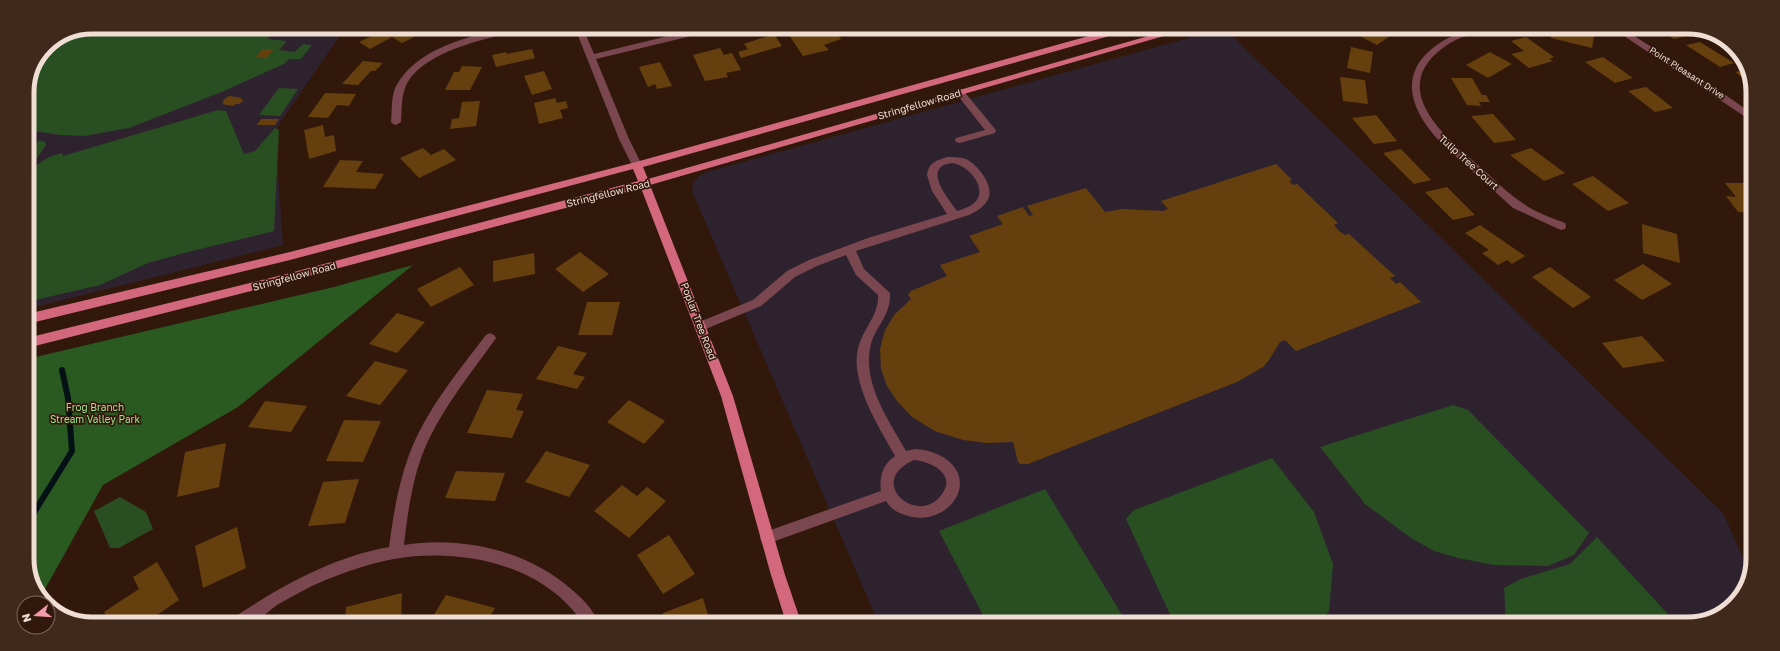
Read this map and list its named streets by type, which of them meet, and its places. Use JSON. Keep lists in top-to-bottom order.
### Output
{
  "streets": {
    "main road": ["Stringfellow Road", "Poplar Tree Road"],
    "street": ["Point Pleasant Drive", "Tulip Tree Court"]
  },
  "crossings": [
    ["Stringfellow Road", "Poplar Tree Road"]
  ],
  "parks": ["Frog Branch Stream Valley Park"],
  "north": "left"
}
